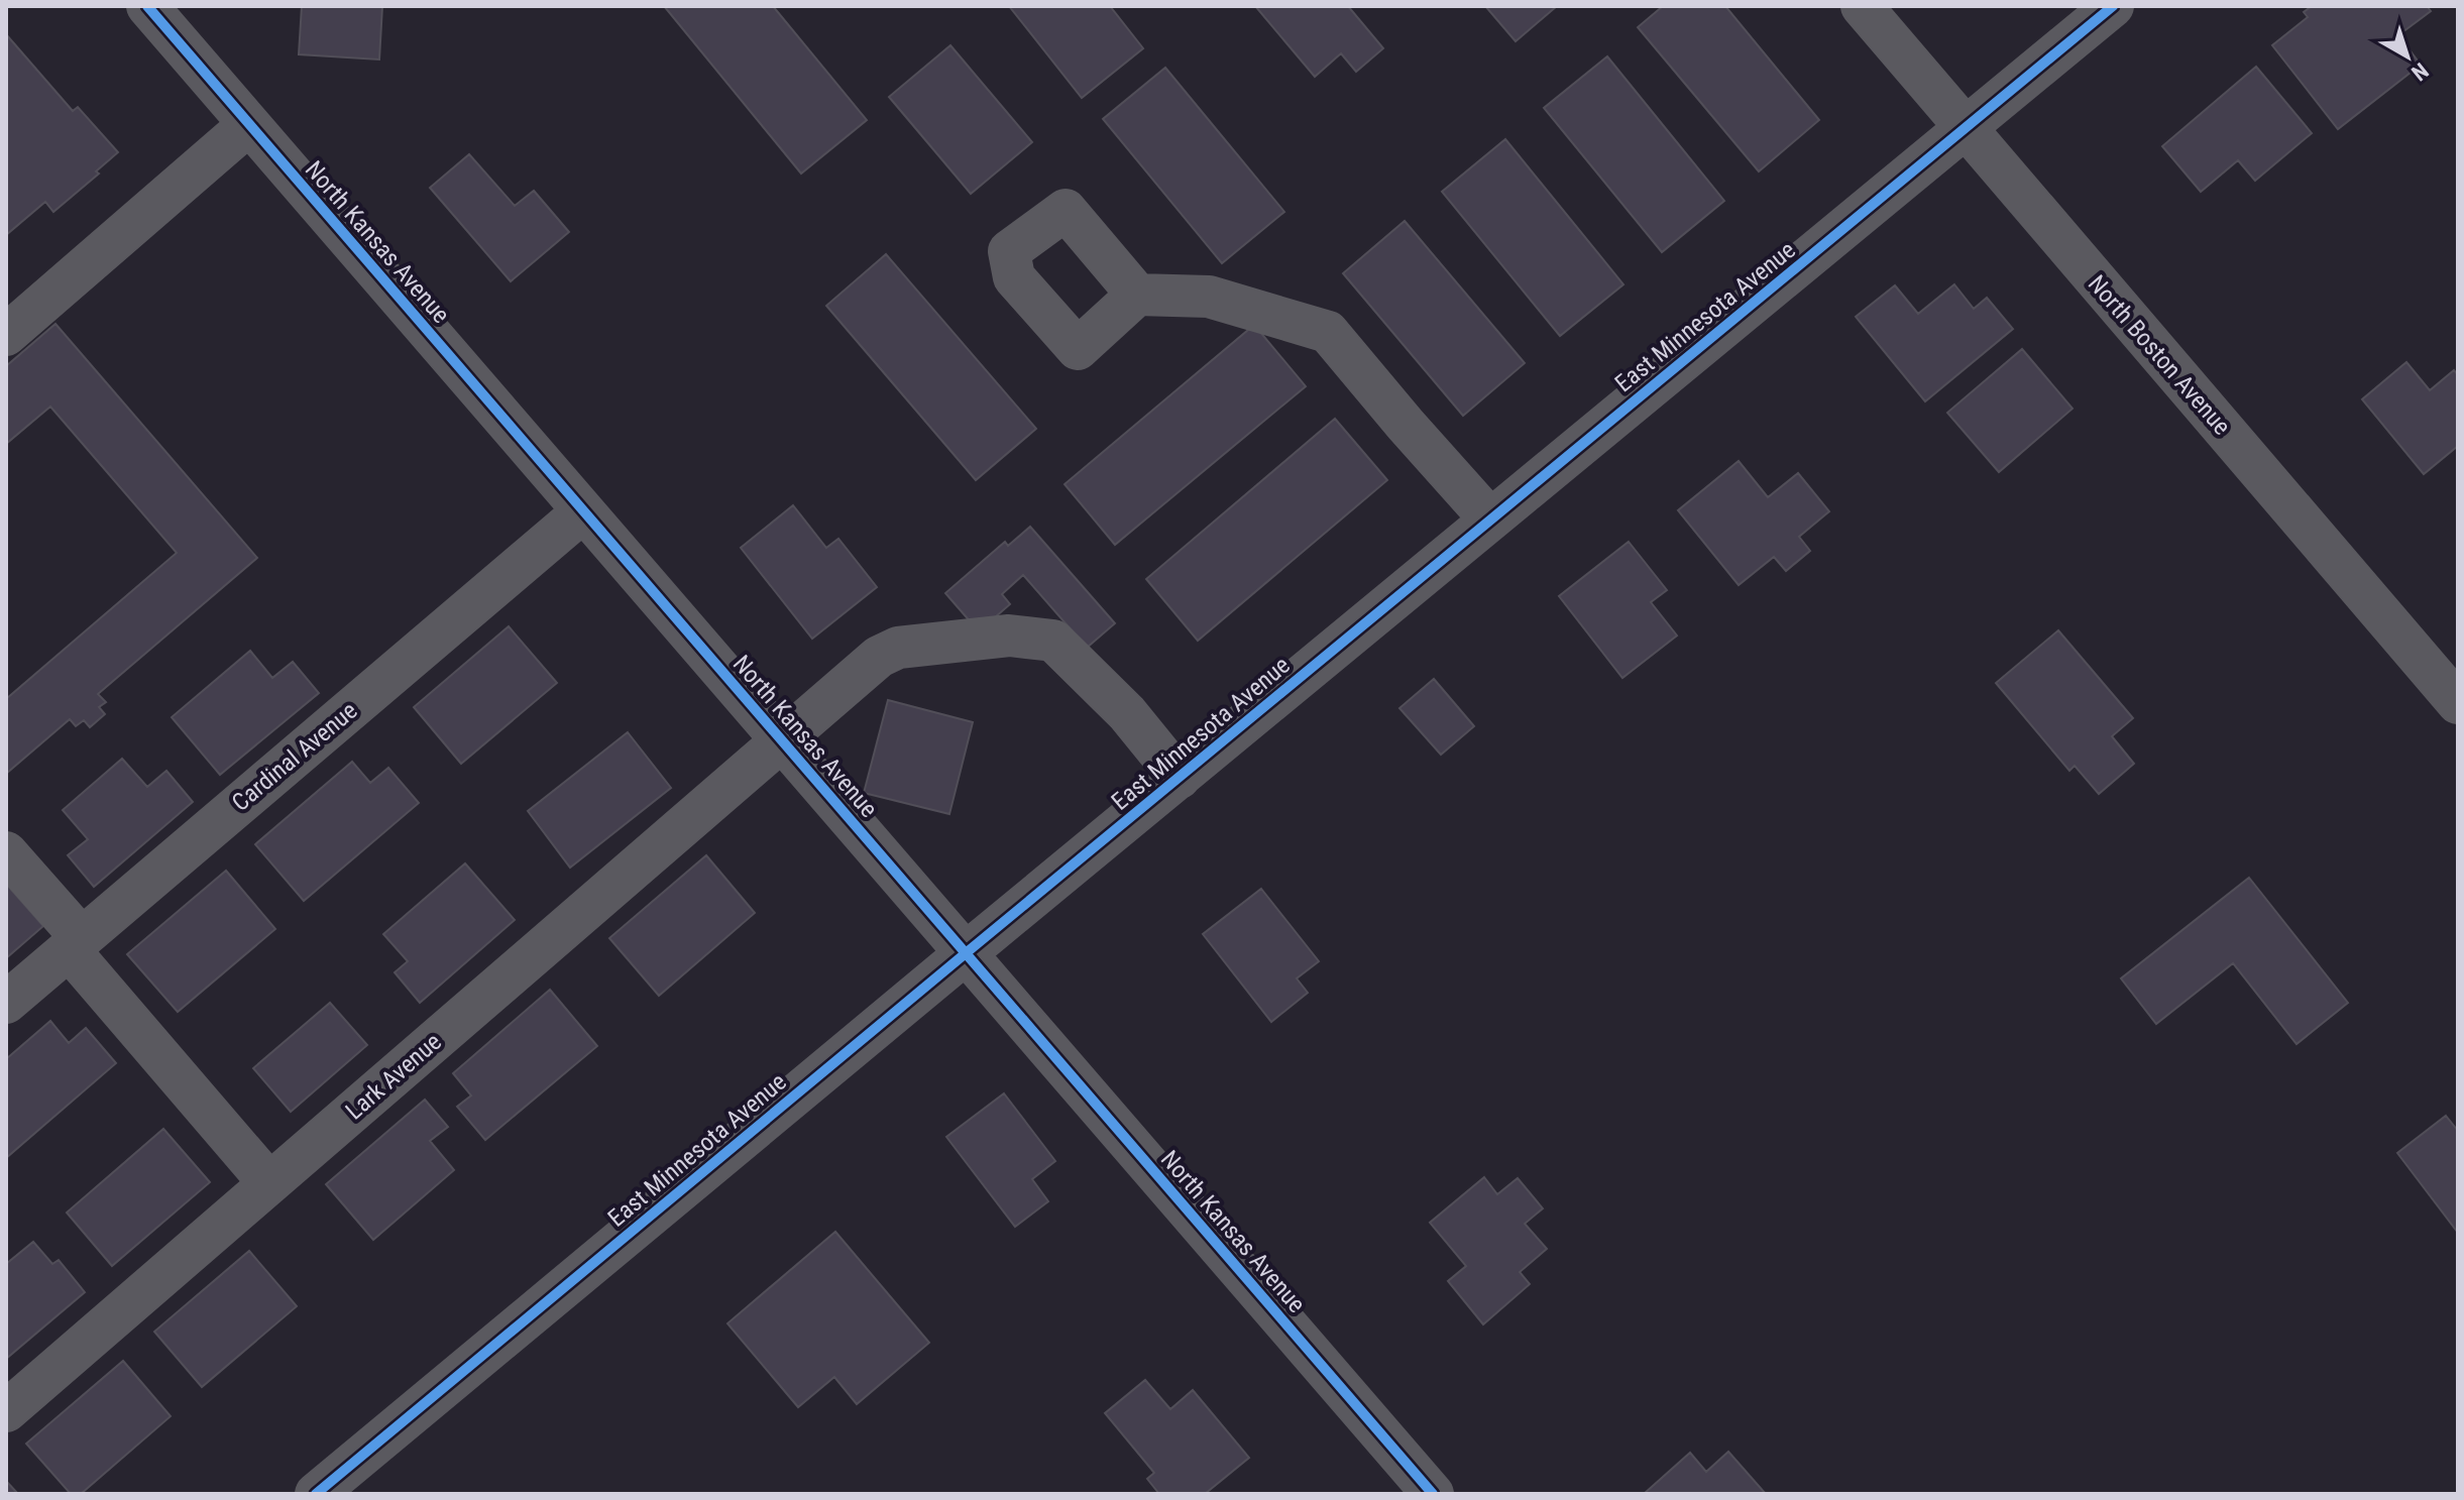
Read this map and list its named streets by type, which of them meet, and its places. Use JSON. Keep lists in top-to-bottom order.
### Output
{
  "streets": {
    "street": [
      "North Kansas Avenue",
      "East Minnesota Avenue",
      "North Boston Avenue",
      "Cardinal Avenue",
      "Lark Avenue"
    ]
  },
  "crossings": [
    ["North Kansas Avenue", "East Minnesota Avenue"],
    ["North Kansas Avenue", "Cardinal Avenue"],
    ["North Kansas Avenue", "Lark Avenue"],
    ["East Minnesota Avenue", "North Boston Avenue"],
    ["East Minnesota Avenue", "Lark Avenue"]
  ],
  "north": "bottom right"
}
